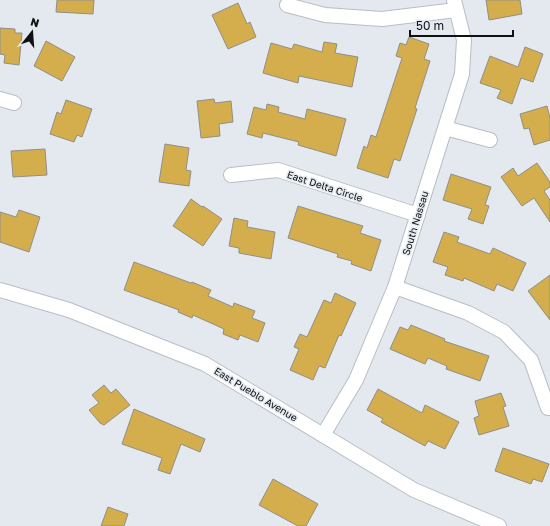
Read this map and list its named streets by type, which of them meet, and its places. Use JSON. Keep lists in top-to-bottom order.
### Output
{
  "streets": {
    "street": ["East Delta Circle", "South Nassau", "East Pueblo Avenue"]
  },
  "crossings": [
    ["East Delta Circle", "South Nassau"],
    ["South Nassau", "East Pueblo Avenue"]
  ],
  "scale_bar": "50 m",
  "north": "top"
}
